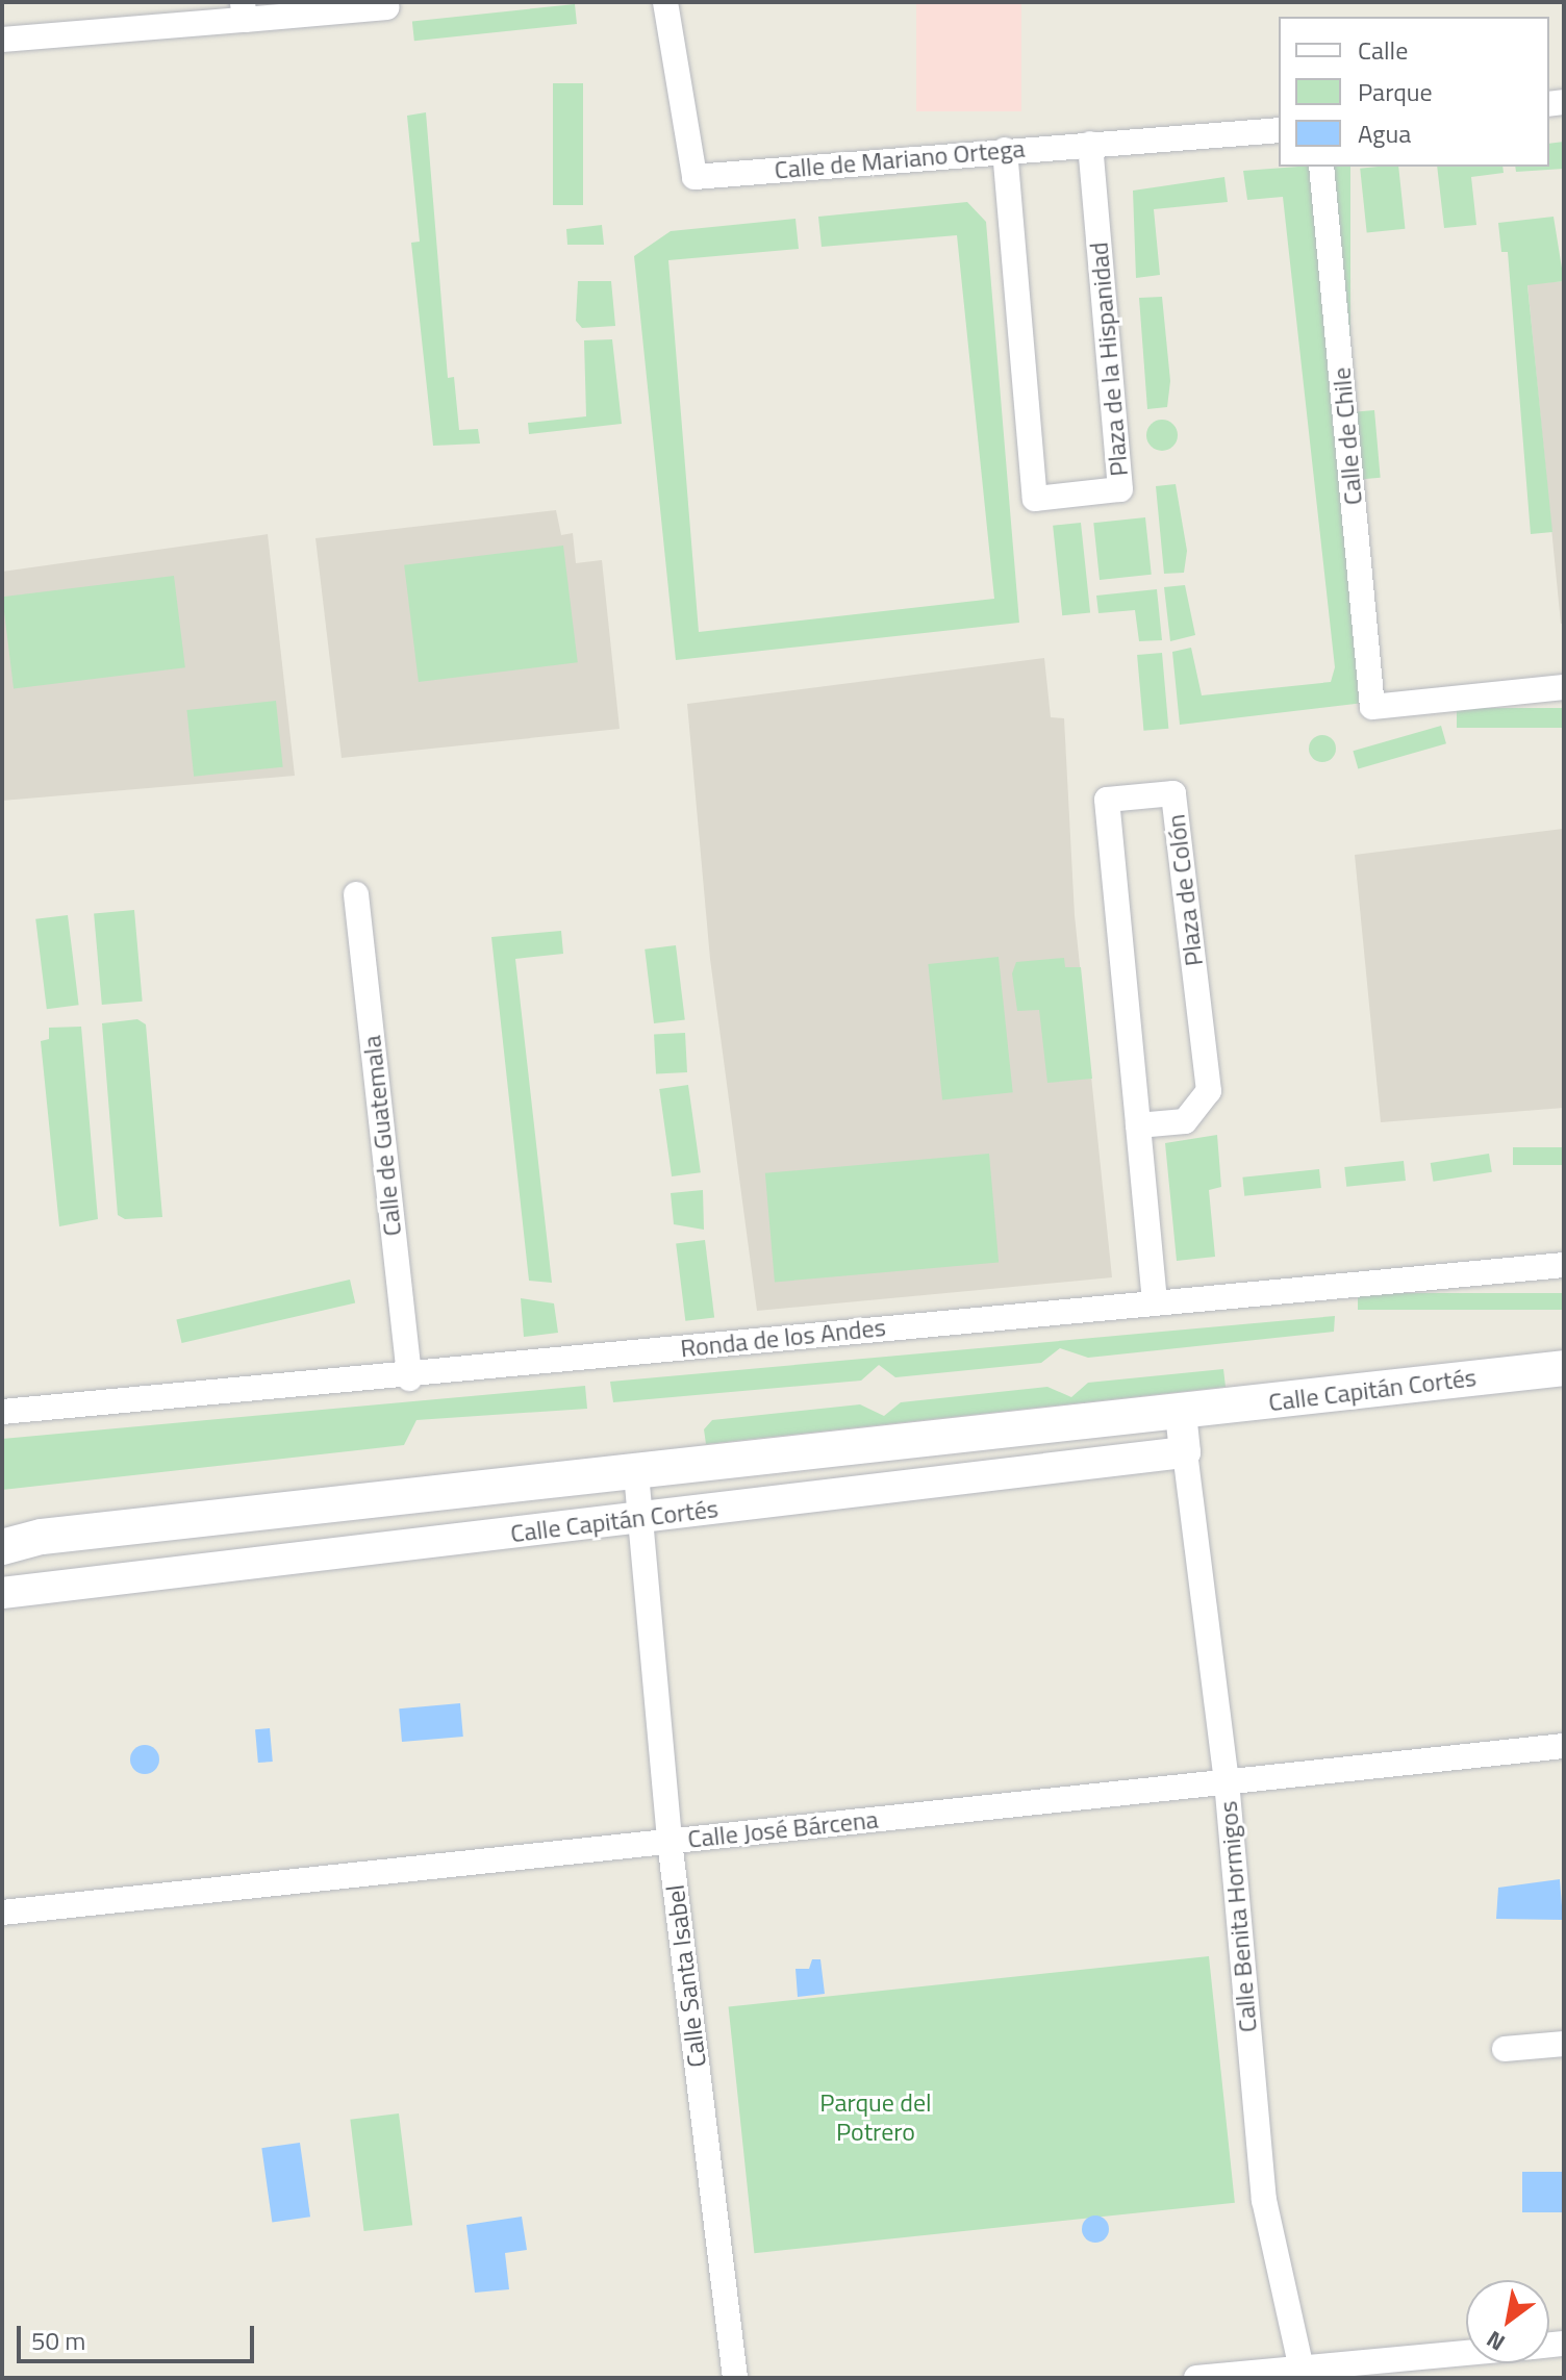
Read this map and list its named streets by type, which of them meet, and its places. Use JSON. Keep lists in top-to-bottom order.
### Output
{
  "streets": {
    "main road": ["Calle Capitán Cortés"],
    "street": [
      "Calle de Mariano Ortega",
      "Plaza de la Hispanidad",
      "Calle de Chile",
      "Plaza de Colón",
      "Calle de Guatemala",
      "Ronda de los Andes",
      "Calle José Bárcena",
      "Calle Benita Hormigos",
      "Calle Santa Isabel"
    ]
  },
  "crossings": [
    ["Calle de Mariano Ortega", "Plaza de la Hispanidad"],
    ["Plaza de Colón", "Ronda de los Andes"],
    ["Calle de Guatemala", "Ronda de los Andes"],
    ["Calle Capitán Cortés", "Calle Benita Hormigos"],
    ["Calle Capitán Cortés", "Calle Santa Isabel"],
    ["Calle José Bárcena", "Calle Benita Hormigos"],
    ["Calle José Bárcena", "Calle Santa Isabel"]
  ],
  "parks": ["Parque del Potrero"],
  "legend": ["Calle", "Parque", "Agua"],
  "scale_bar": "50 m",
  "north": "bottom left"
}
